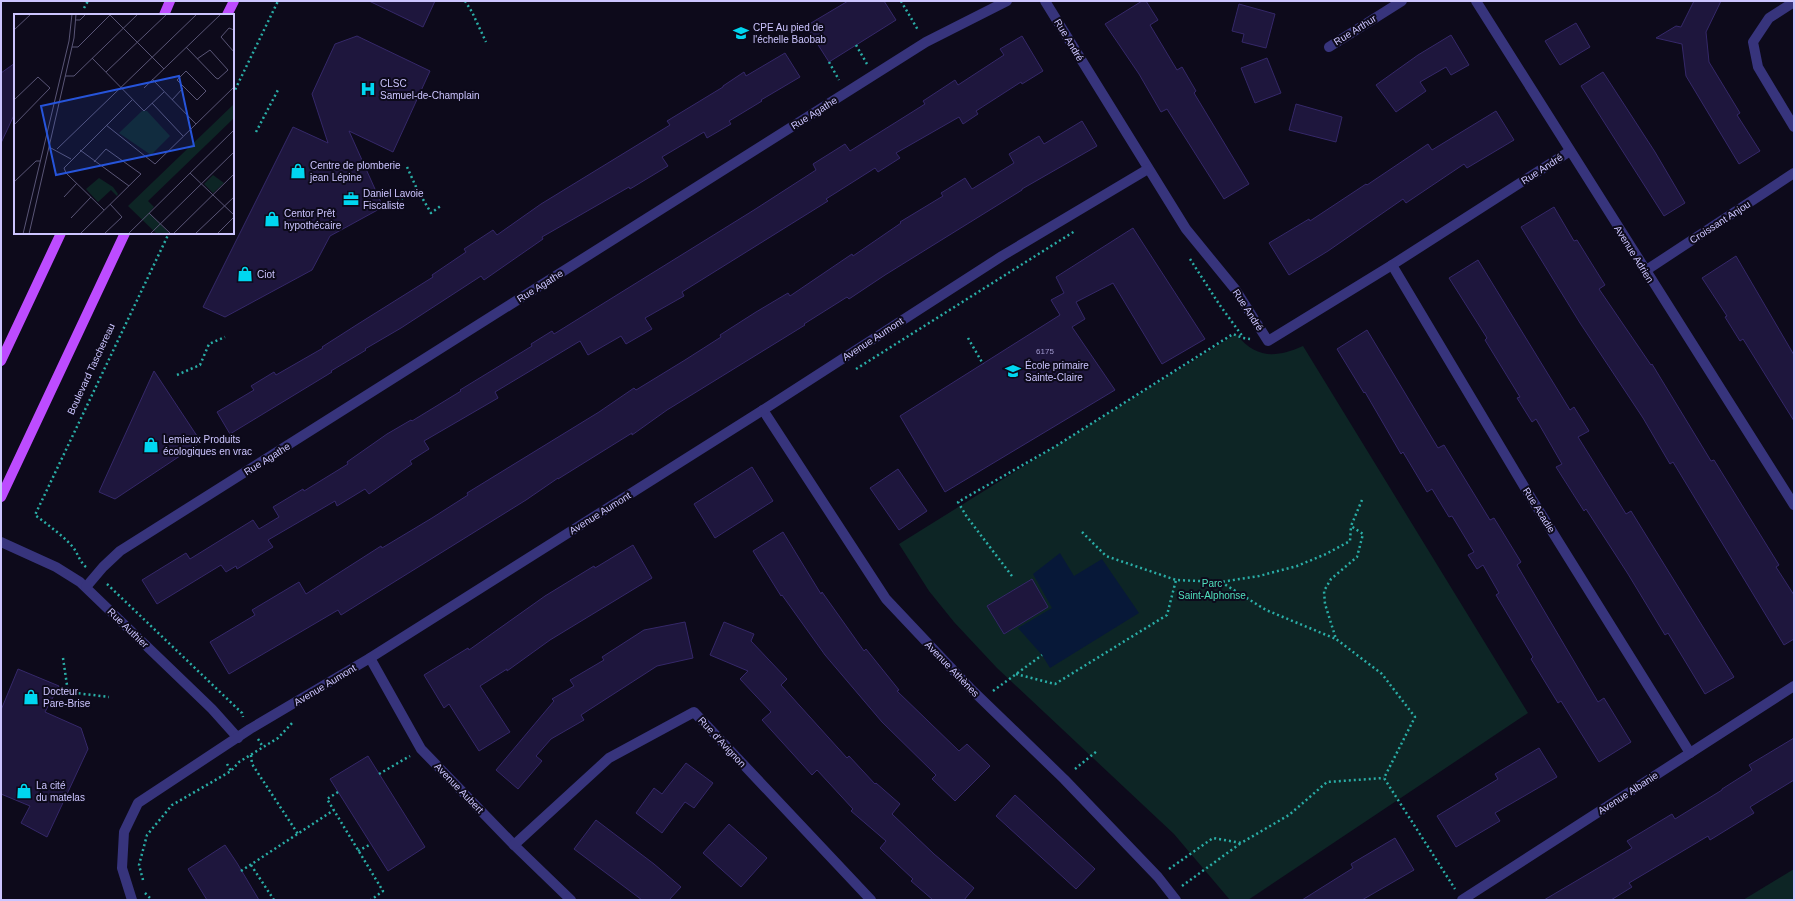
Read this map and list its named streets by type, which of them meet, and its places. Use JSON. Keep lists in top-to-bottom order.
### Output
{
  "streets": {
    "street": [
      "Rue Arthur",
      "Rue André",
      "Rue Agathe",
      "Croissant Anjou",
      "Avenue Adrien",
      "Avenue Aumont",
      "Rue Acadie",
      "Rue Authier",
      "Avenue Athènes",
      "Rue d'Avignon",
      "Avenue Aubert",
      "Avenue Albanie"
    ],
    "path": ["Boulevard Taschereau"]
  },
  "crossings": [
    ["Rue André", "Avenue Adrien"],
    ["Rue André", "Avenue Aumont"],
    ["Rue André", "Rue Acadie"],
    ["Rue Agathe", "Rue Authier"],
    ["Croissant Anjou", "Avenue Adrien"],
    ["Avenue Aumont", "Rue Authier"],
    ["Avenue Aumont", "Avenue Athènes"],
    ["Avenue Aumont", "Avenue Aubert"],
    ["Rue Acadie", "Avenue Albanie"],
    ["Rue d'Avignon", "Avenue Aubert"]
  ],
  "parks": ["Parc Saint-Alphonse"],
  "places": {
    "school or university": ["CPE Au pied de l'échelle Baobab", "École primaire Sainte-Claire"],
    "hospital": ["CLSC Samuel-de-Champlain"],
    "shop": [
      "Centre de plomberie jean Lépine",
      "Centor Prêt hypothécaire",
      "Ciot",
      "Lemieux Produits écologiques en vrac",
      "Docteur Pare-Brise",
      "La cité du matelas"
    ],
    "office": ["Daniel Lavoie Fiscaliste"]
  },
  "house_numbers": ["6175"]
}
